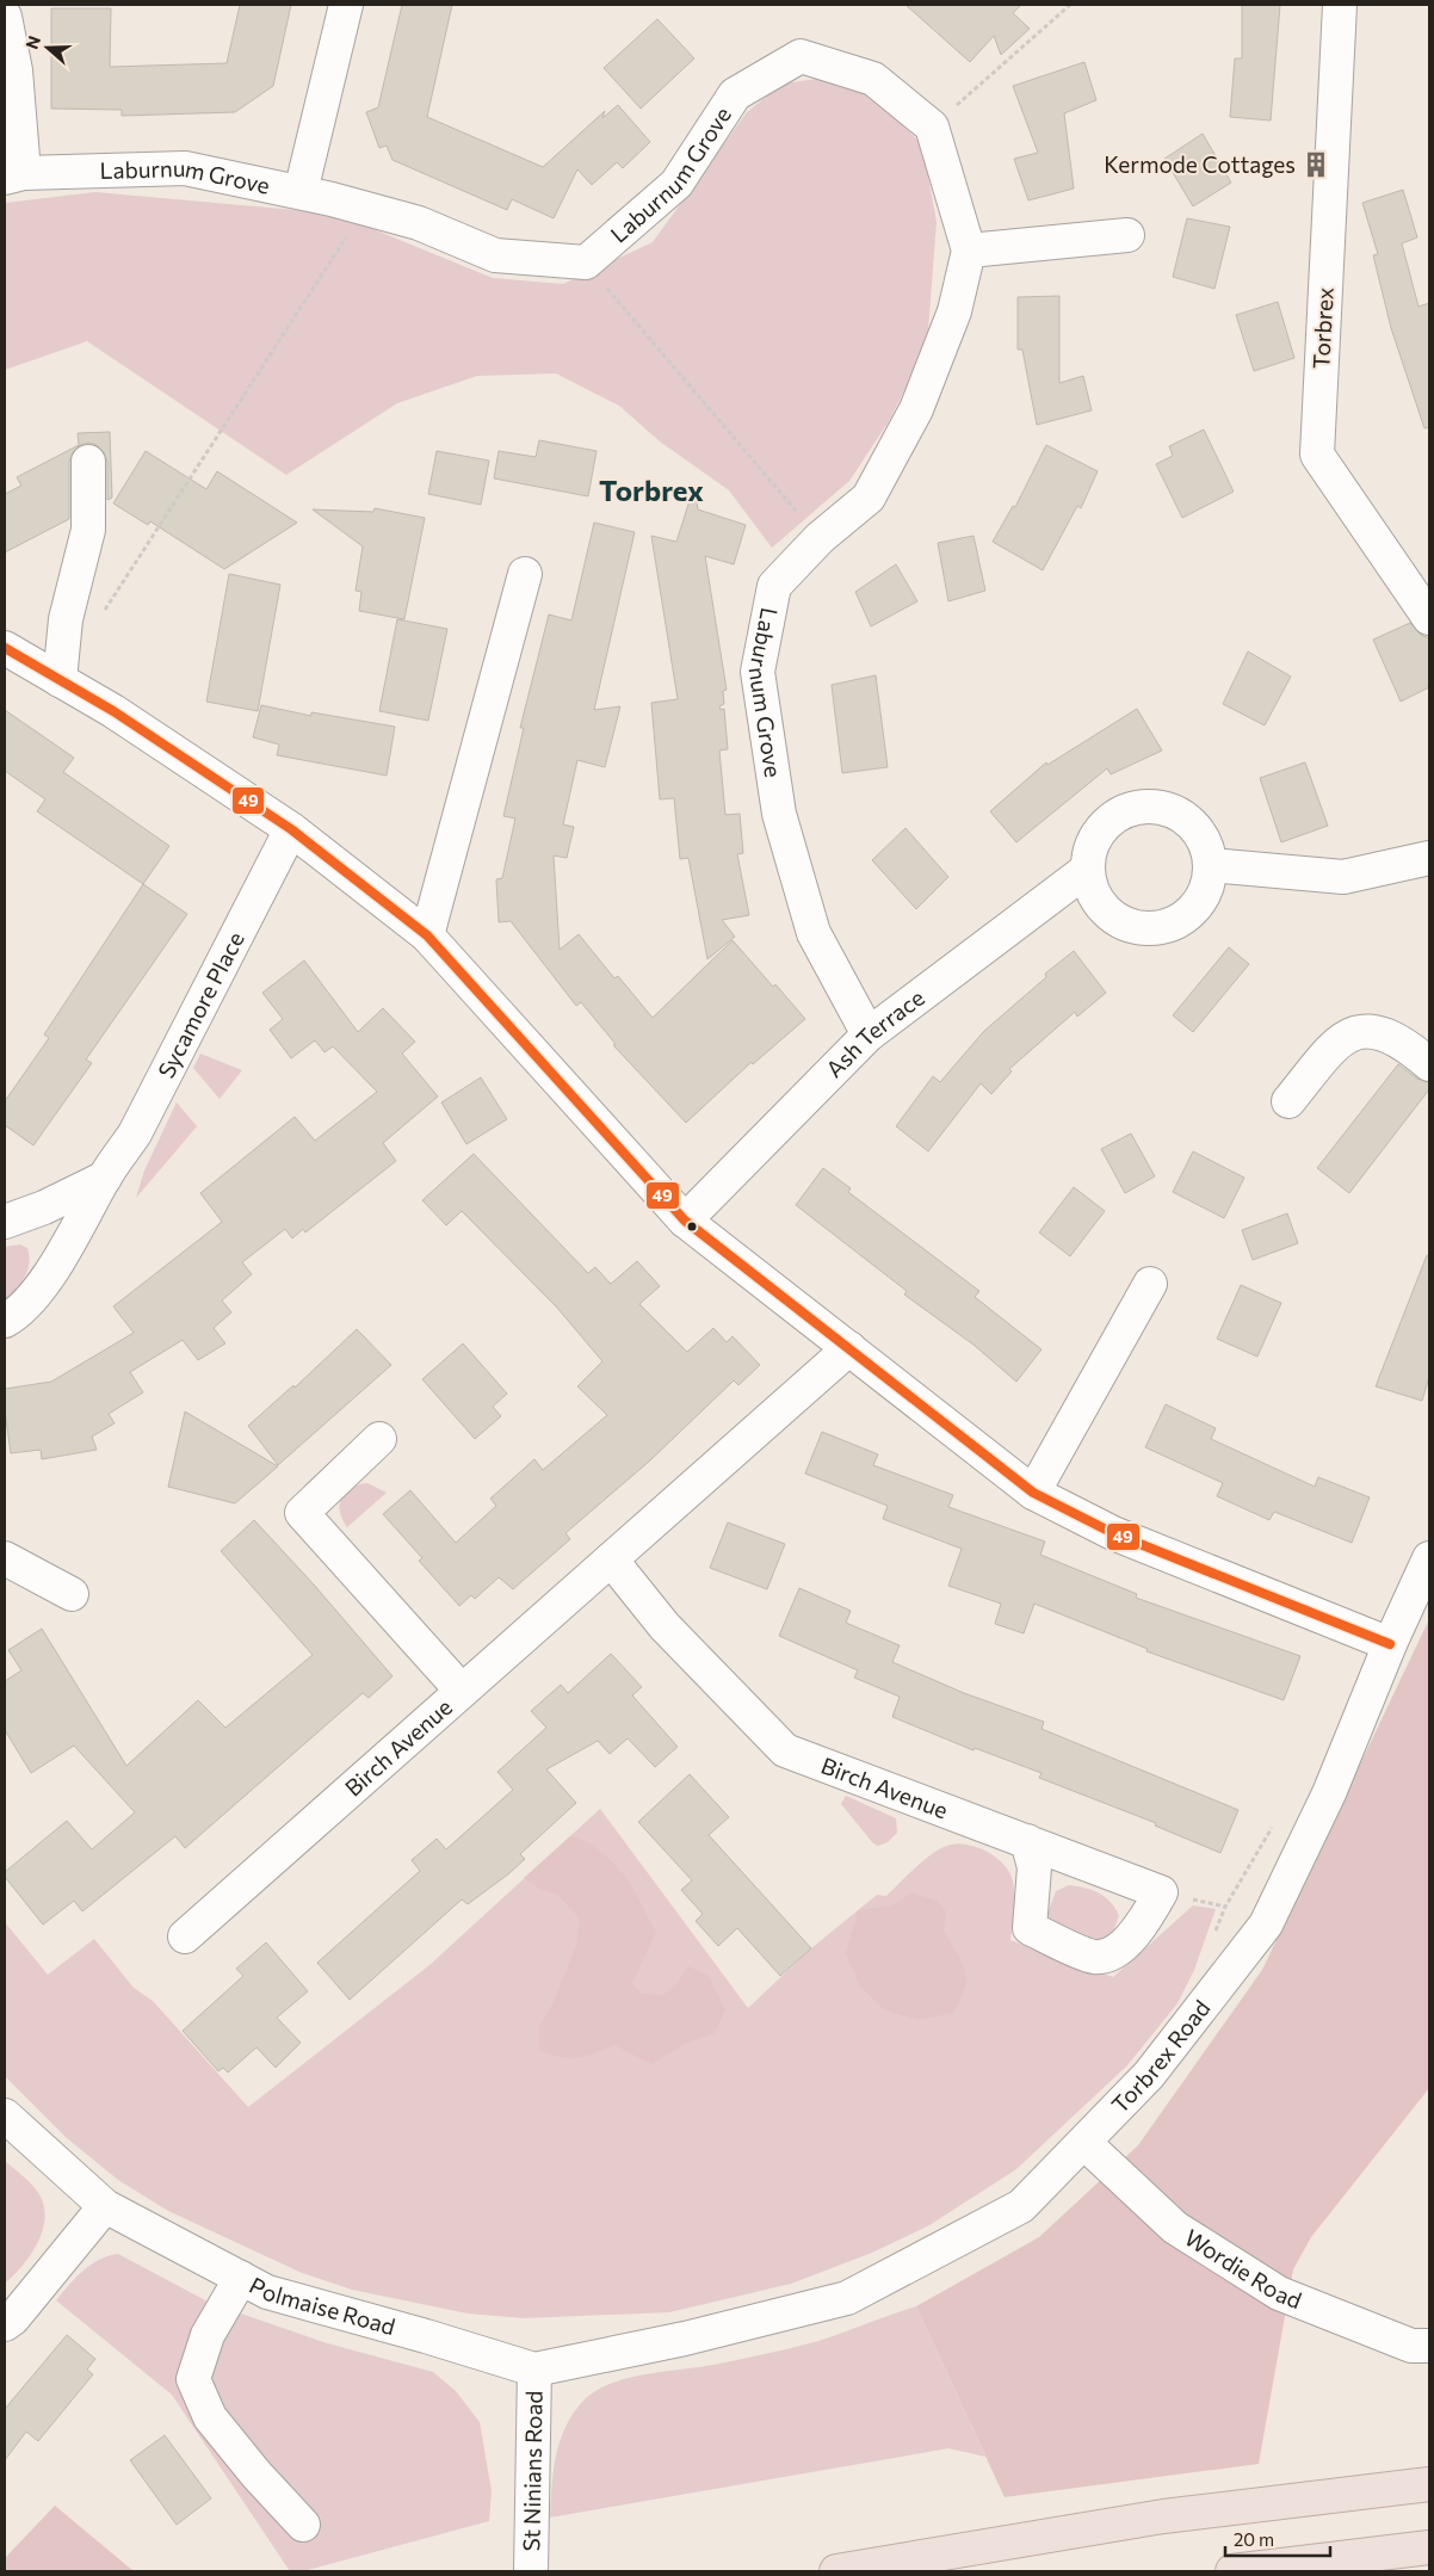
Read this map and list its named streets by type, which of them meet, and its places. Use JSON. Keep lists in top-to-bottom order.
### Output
{
  "streets": {
    "street": [
      "Laburnum Grove",
      "Torbrex",
      "Sycamore Place",
      "Ash Terrace",
      "Birch Avenue",
      "Torbrex Road",
      "Wordie Road",
      "Polmaise Road",
      "St Ninians Road"
    ]
  },
  "crossings": [
    ["Laburnum Grove", "Ash Terrace"],
    ["Torbrex Road", "Wordie Road"],
    ["Torbrex Road", "Polmaise Road"],
    ["Polmaise Road", "St Ninians Road"]
  ],
  "districts": ["Torbrex"],
  "places": {
    "building": ["Kermode Cottages"]
  },
  "lines": ["transit line 49"],
  "scale_bar": "20 m",
  "north": "left"
}
